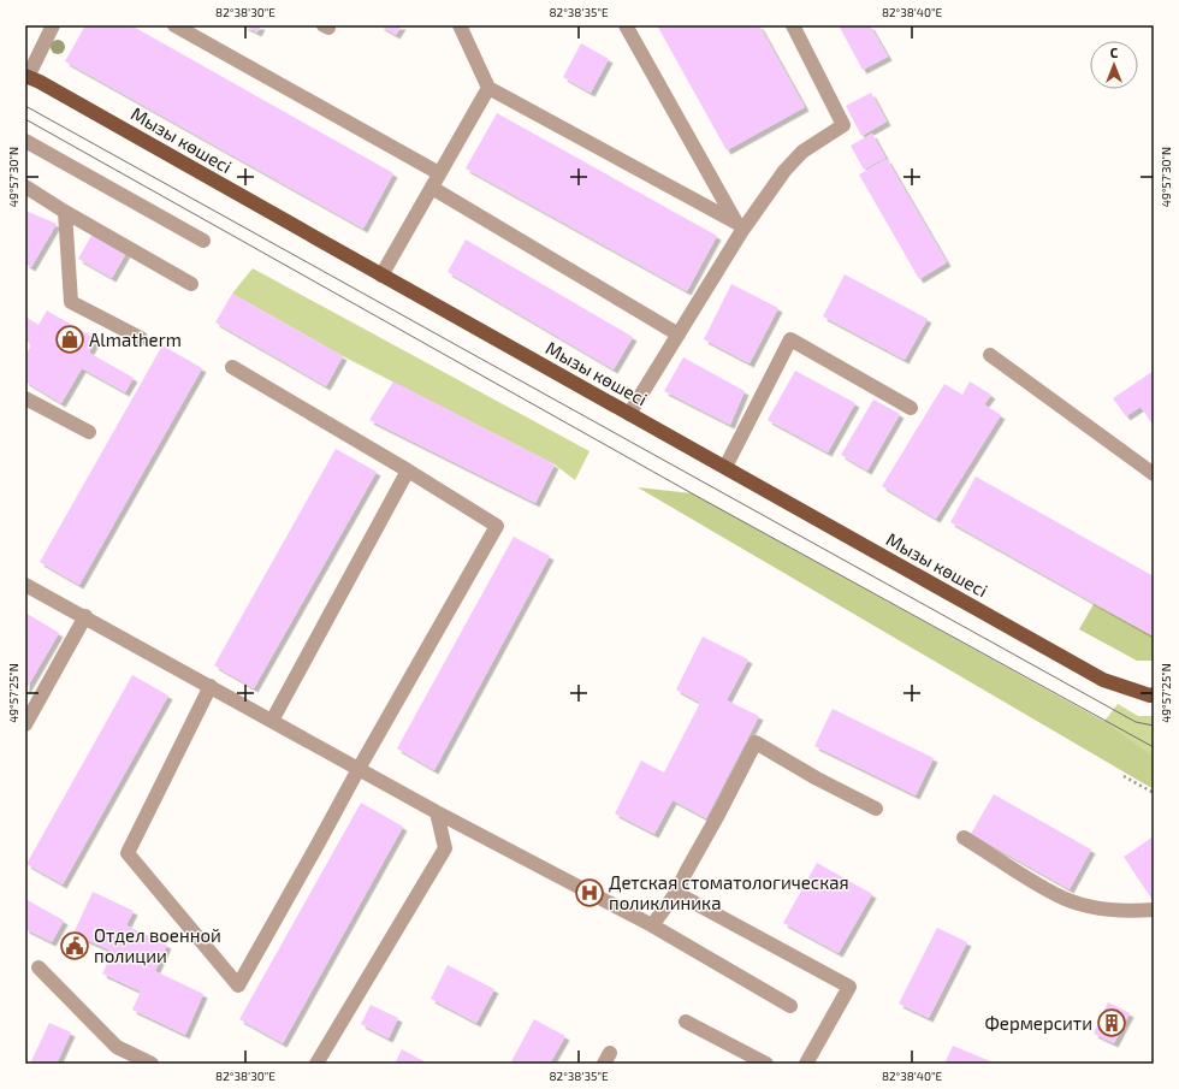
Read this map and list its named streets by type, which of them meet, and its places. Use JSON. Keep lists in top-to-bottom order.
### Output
{
  "streets": {
    "main road": ["Мызы көшесі"]
  },
  "places": {
    "shop": ["Almatherm"],
    "hospital": ["Детская стоматологическая поликлиника"],
    "public building": ["Отдел военной полиции"],
    "building": ["Фермерсити"]
  },
  "north": "top",
  "coordinates": [
    "82°38'30\"E",
    "82°38'35\"E",
    "82°38'40\"E",
    "49°57'30\"N",
    "49°57'25\"N"
  ]
}
